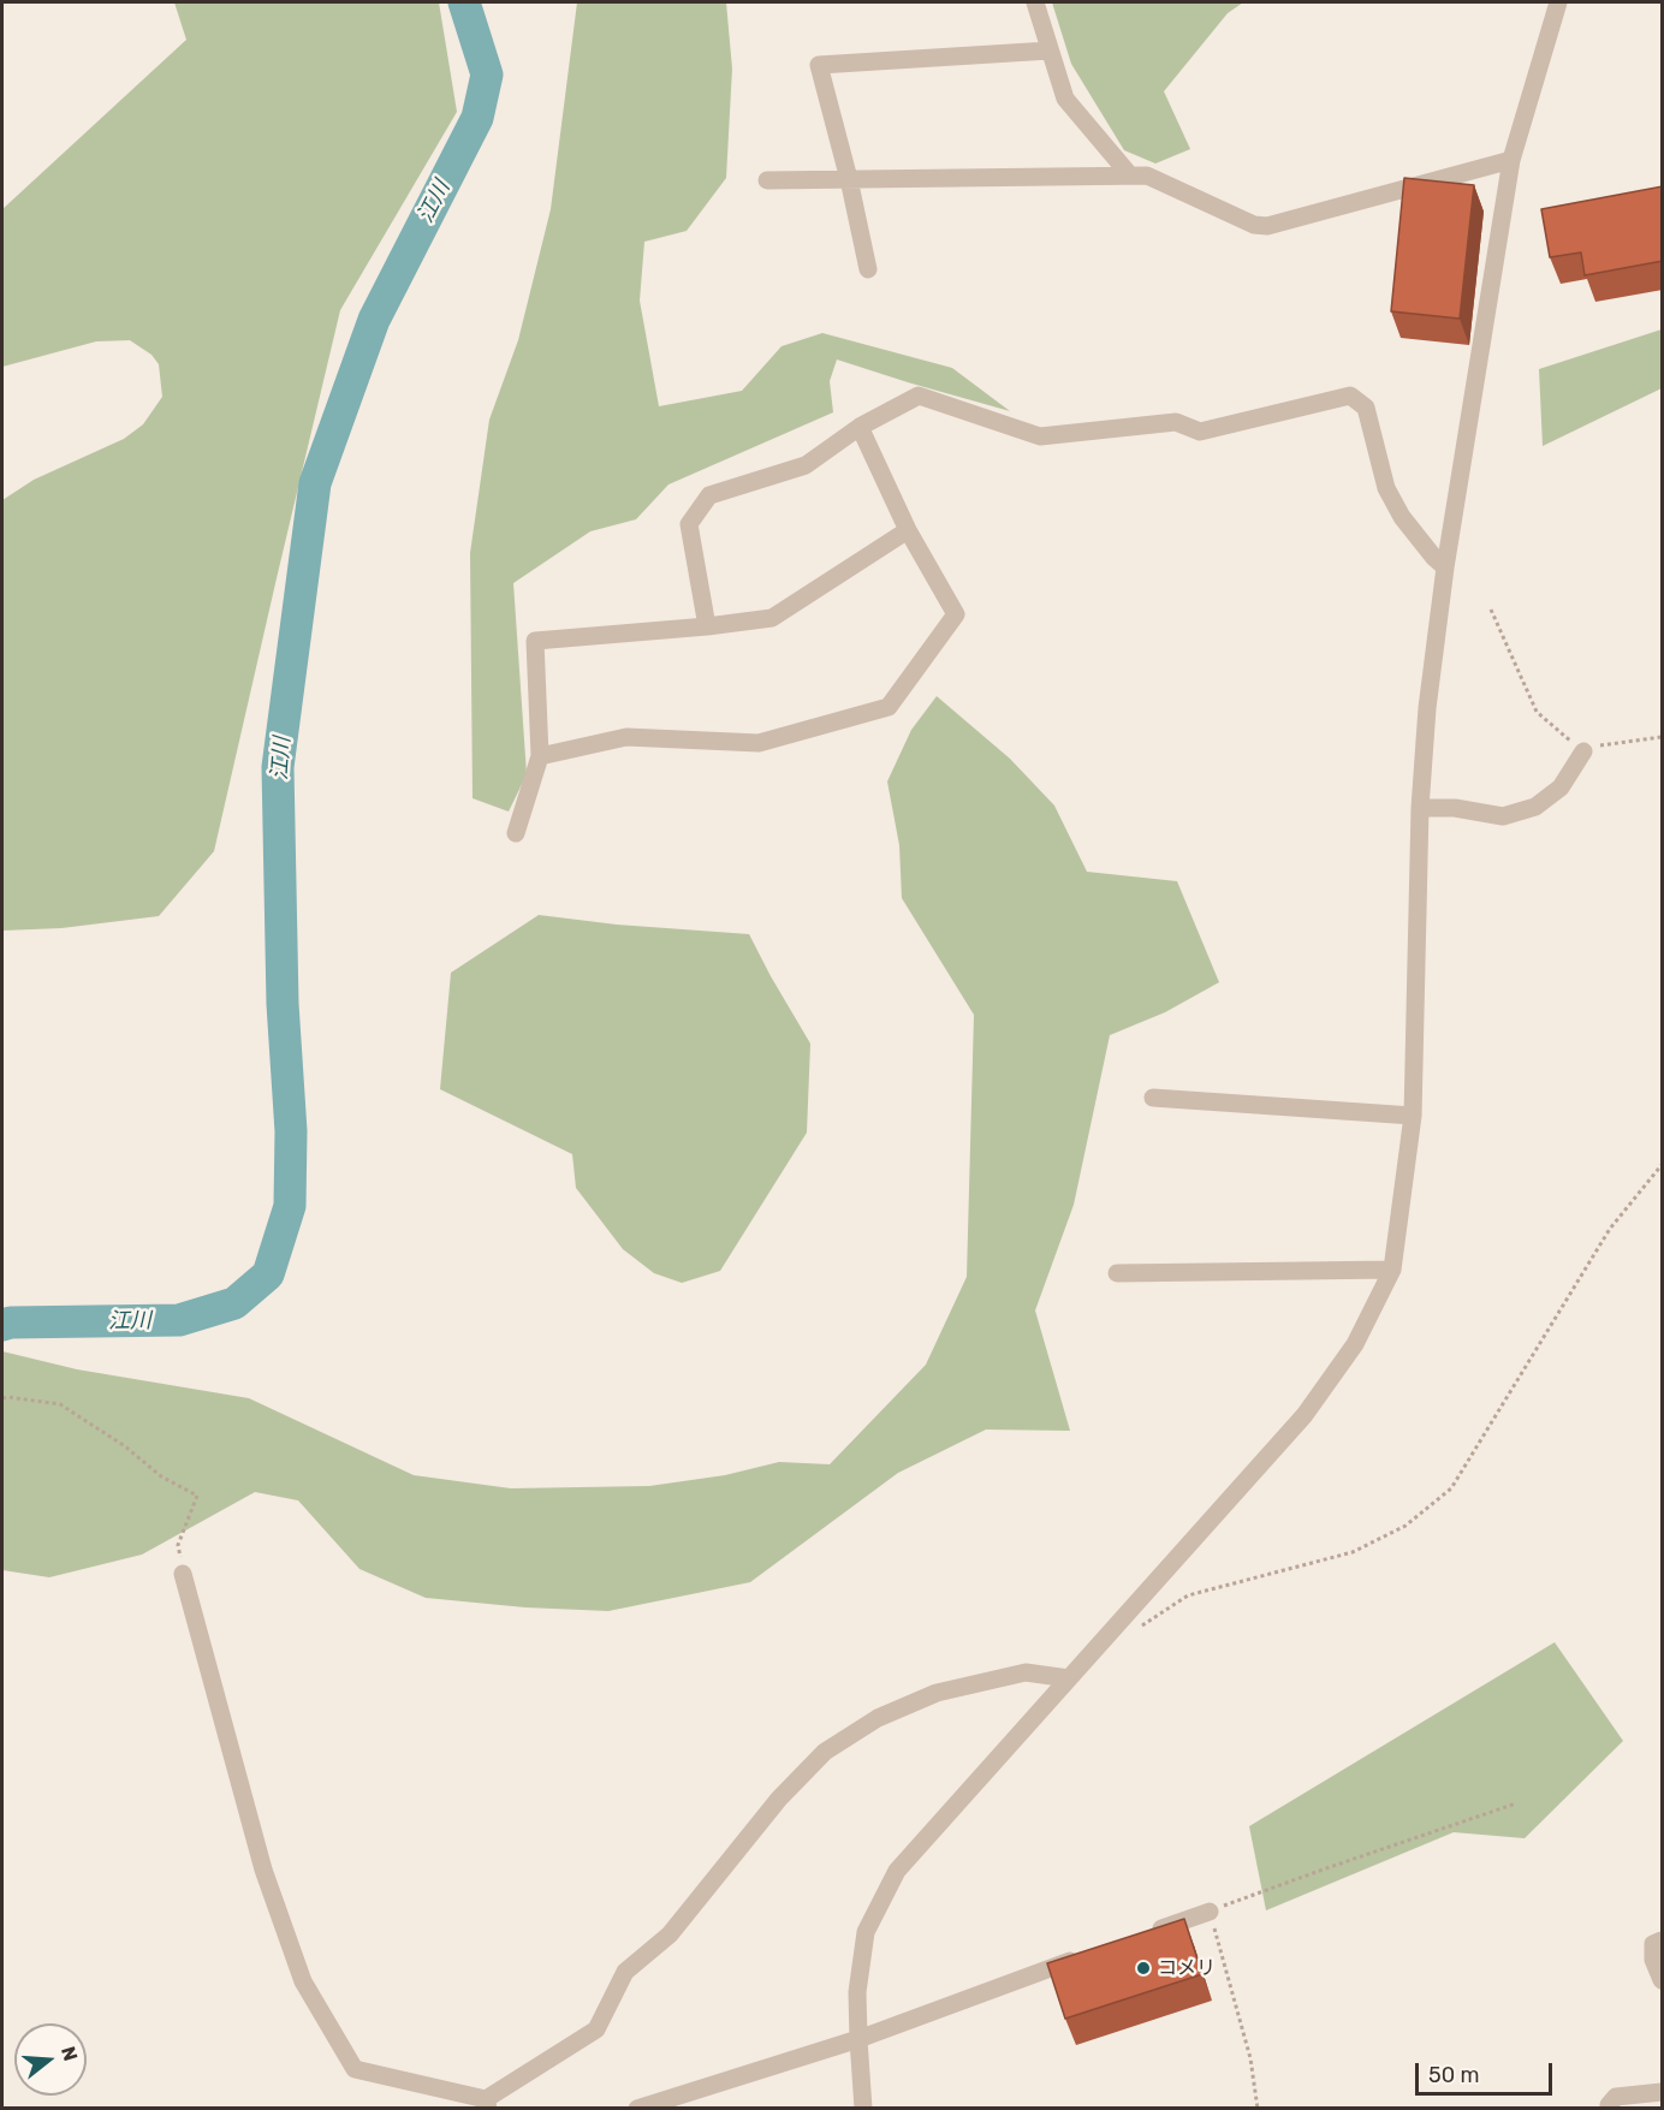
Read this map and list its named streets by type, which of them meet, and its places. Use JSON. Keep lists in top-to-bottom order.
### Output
{
  "water": ["江川"],
  "places": ["コメリ"],
  "scale_bar": "50 m",
  "north": "right"
}
